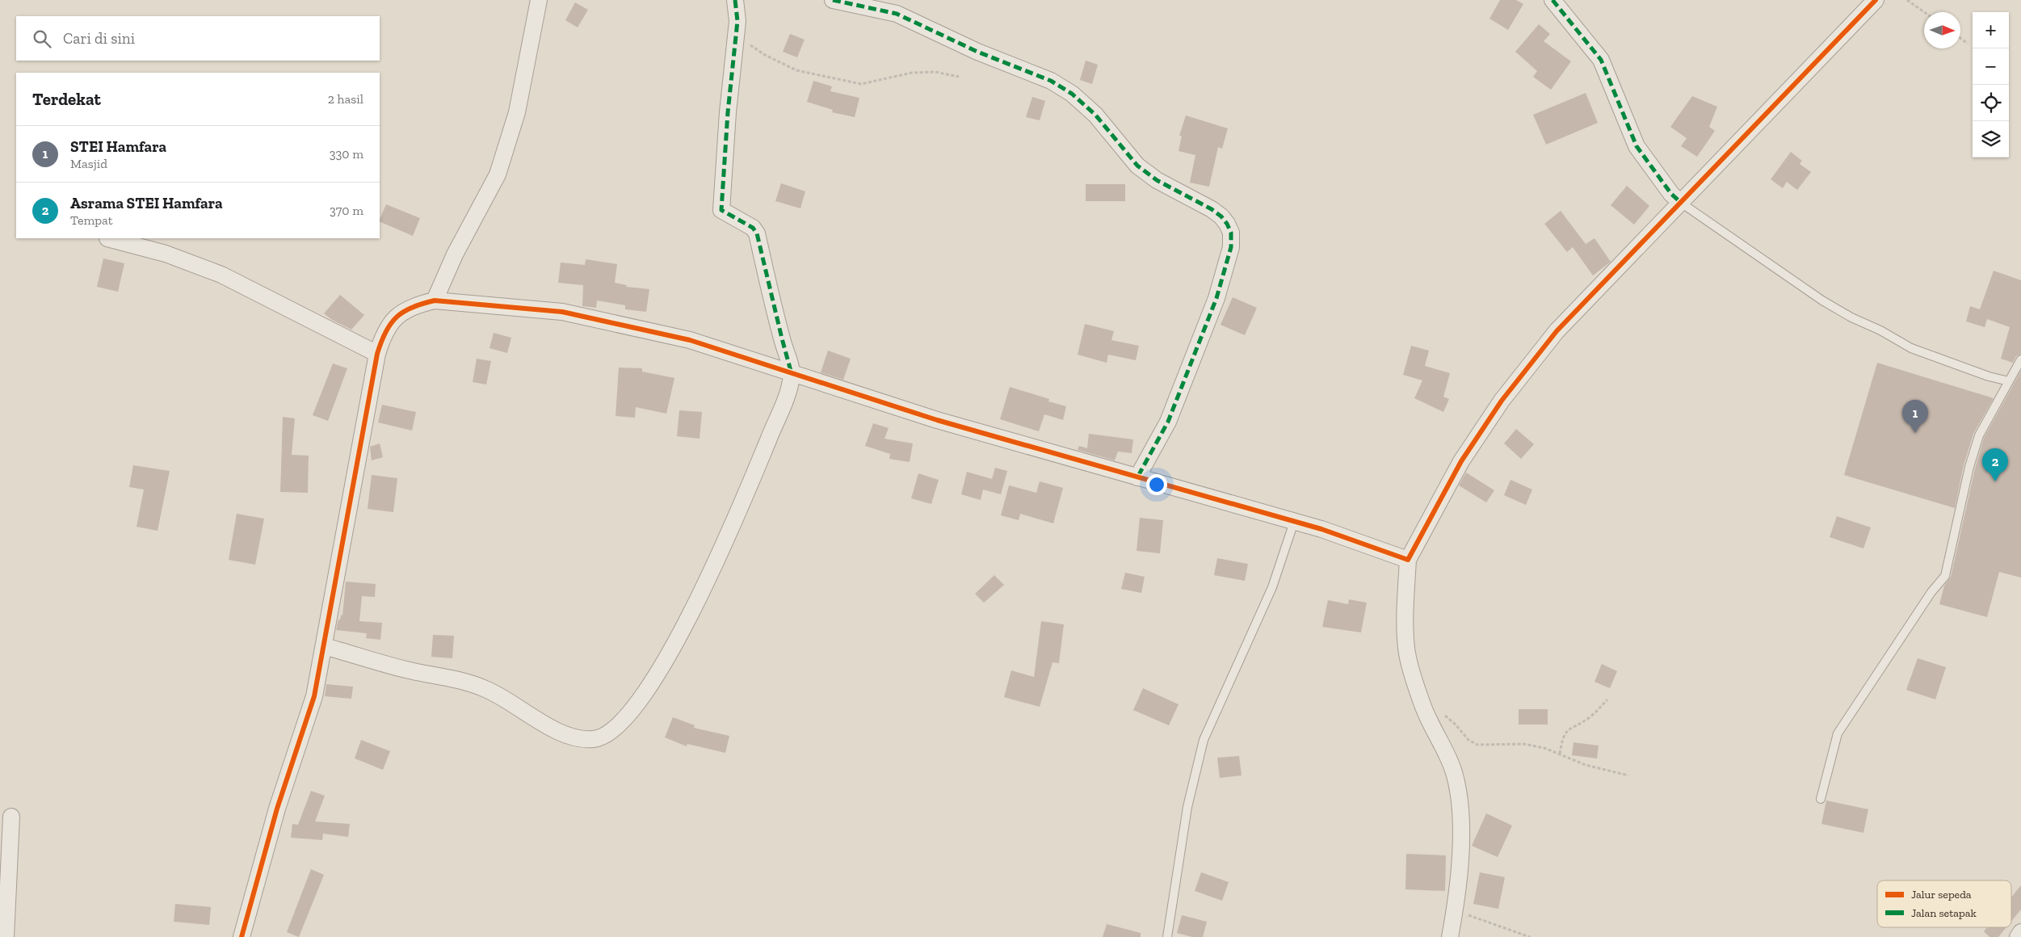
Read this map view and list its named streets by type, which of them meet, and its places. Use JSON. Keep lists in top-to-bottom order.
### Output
{
  "legend": ["Jalur sepeda", "Jalan setapak"],
  "north": "right",
  "page": {
    "map_buttons": ["+", "−"],
    "search": "Cari di sini",
    "heading": ["Terdekat", "2 hasil"],
    "list": [
      {
        "mark": "1",
        "name": "STEI Hamfara",
        "note": "Masjid",
        "value": "330 m"
      },
      {
        "mark": "2",
        "name": "Asrama STEI Hamfara",
        "note": "Tempat",
        "value": "370 m"
      }
    ],
    "pins": ["1", "2"]
  }
}
